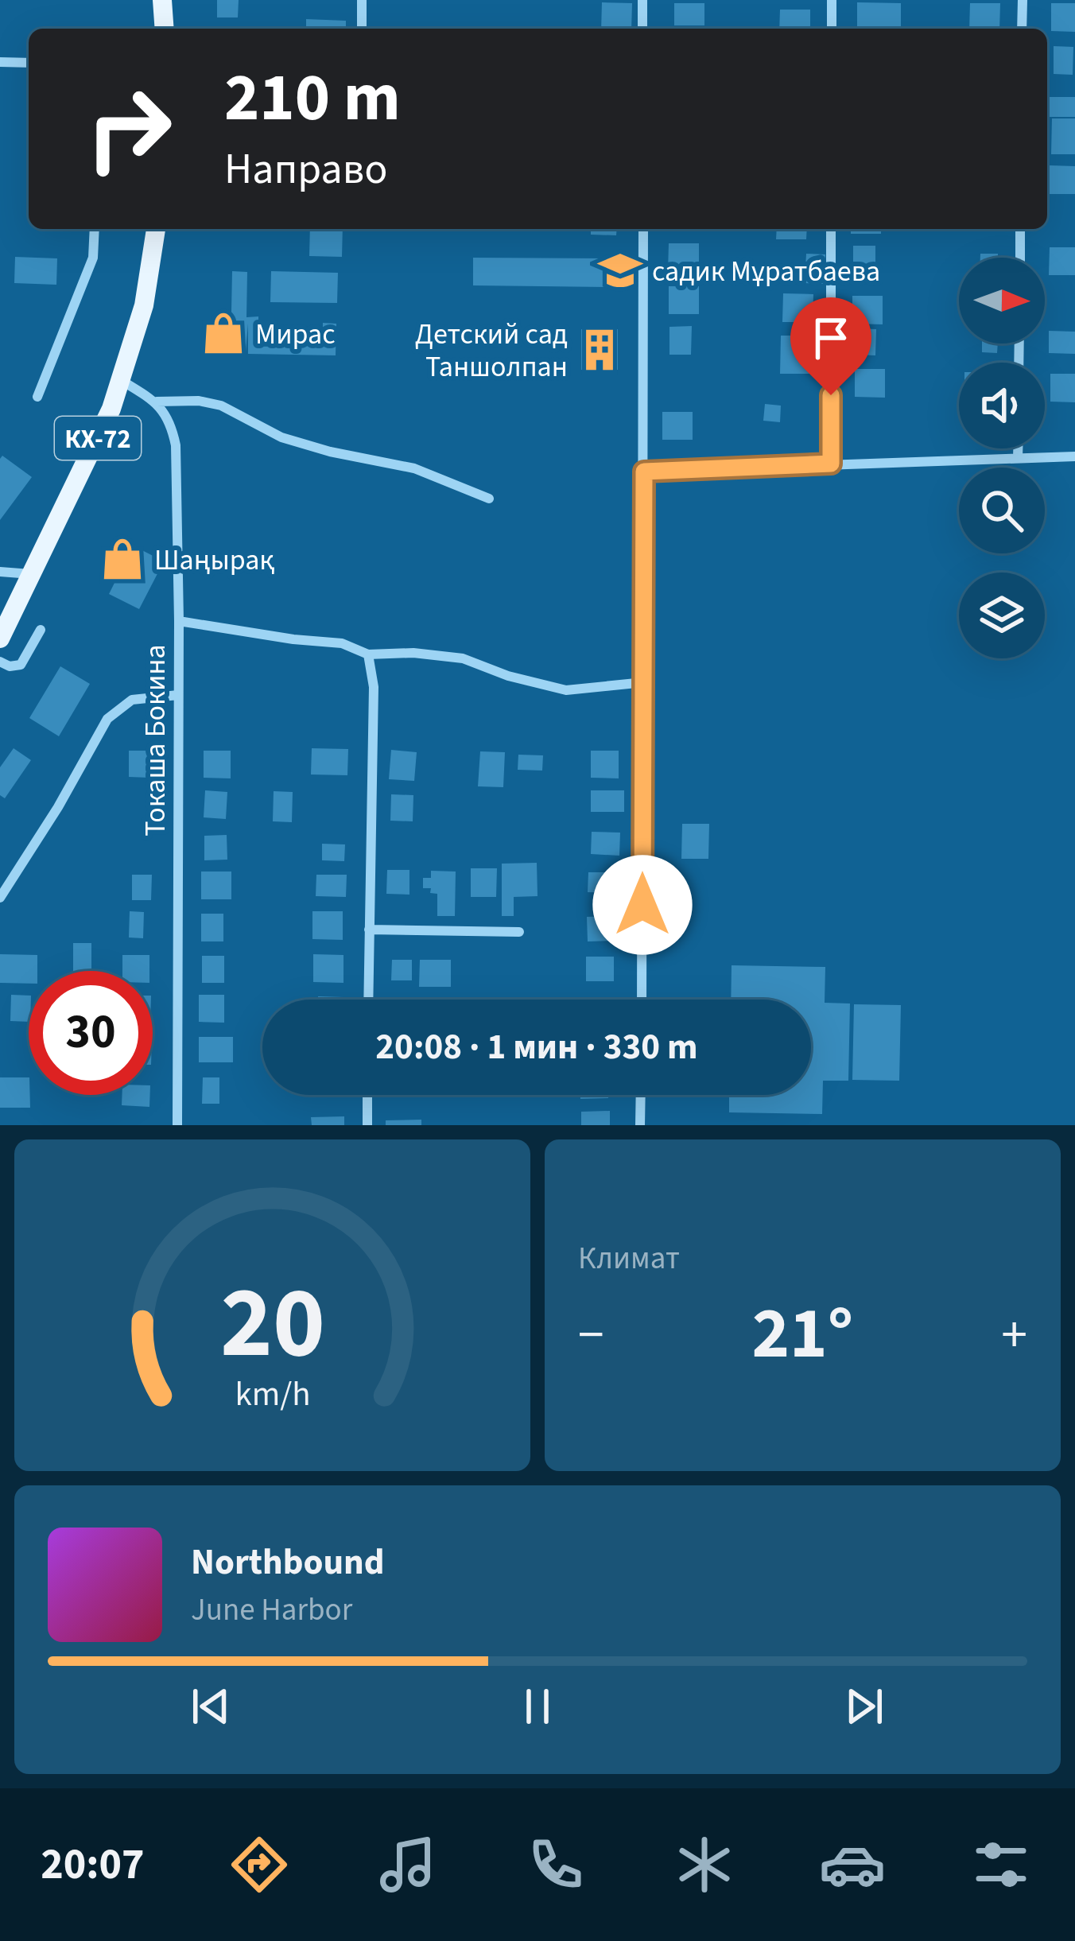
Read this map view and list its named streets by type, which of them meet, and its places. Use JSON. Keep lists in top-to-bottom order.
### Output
{
  "streets": {
    "main road": ["КХ-72"],
    "street": ["Токаша Бокина"]
  },
  "places": {
    "school or university": ["садик Мұратбаева"],
    "shop": ["Мирас", "Шаңырақ"],
    "building": ["Детский сад Таншолпан"]
  },
  "north": "right",
  "page": {
    "turn": ["210 m", "Направо"],
    "limit": "30",
    "trip": "20:08 · 1 мин · 330 m",
    "tile": "Климат",
    "heat": ["−", "21°", "+"],
    "song": ["Northbound", "June Harbor"],
    "tabs": "20:07",
    "gauge": ["20", "km/h"]
  }
}
